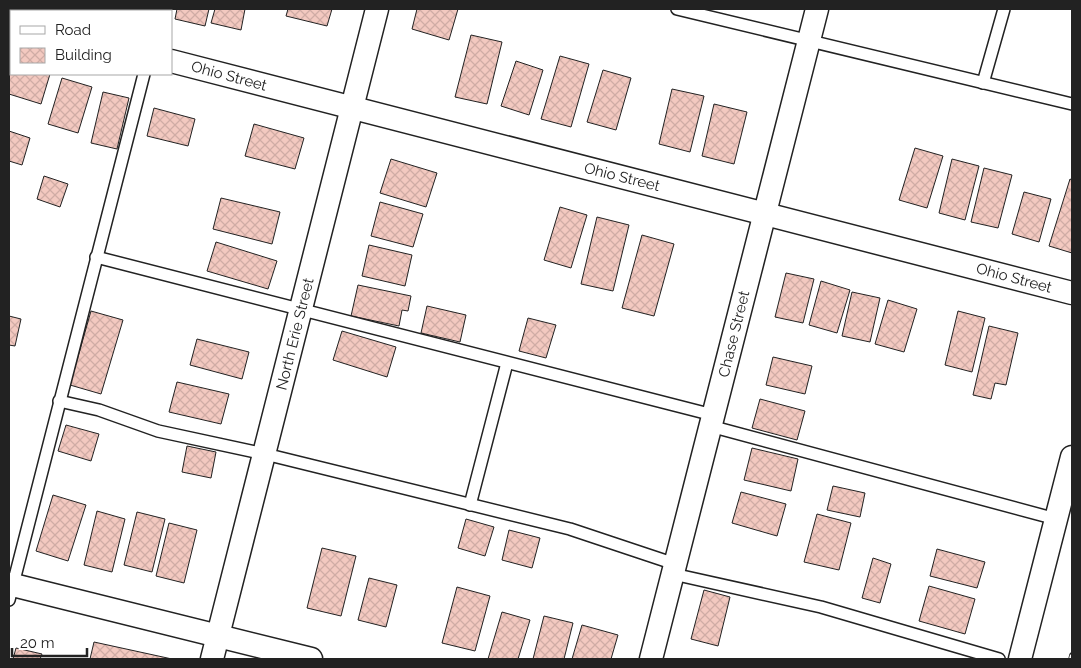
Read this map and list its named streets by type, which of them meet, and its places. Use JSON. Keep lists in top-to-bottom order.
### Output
{
  "streets": {
    "street": ["Ohio Street", "North Erie Street", "Chase Street"]
  },
  "crossings": [
    ["Ohio Street", "North Erie Street"],
    ["Ohio Street", "Chase Street"]
  ],
  "legend": ["Road", "Building"],
  "scale_bar": "20 m"
}
